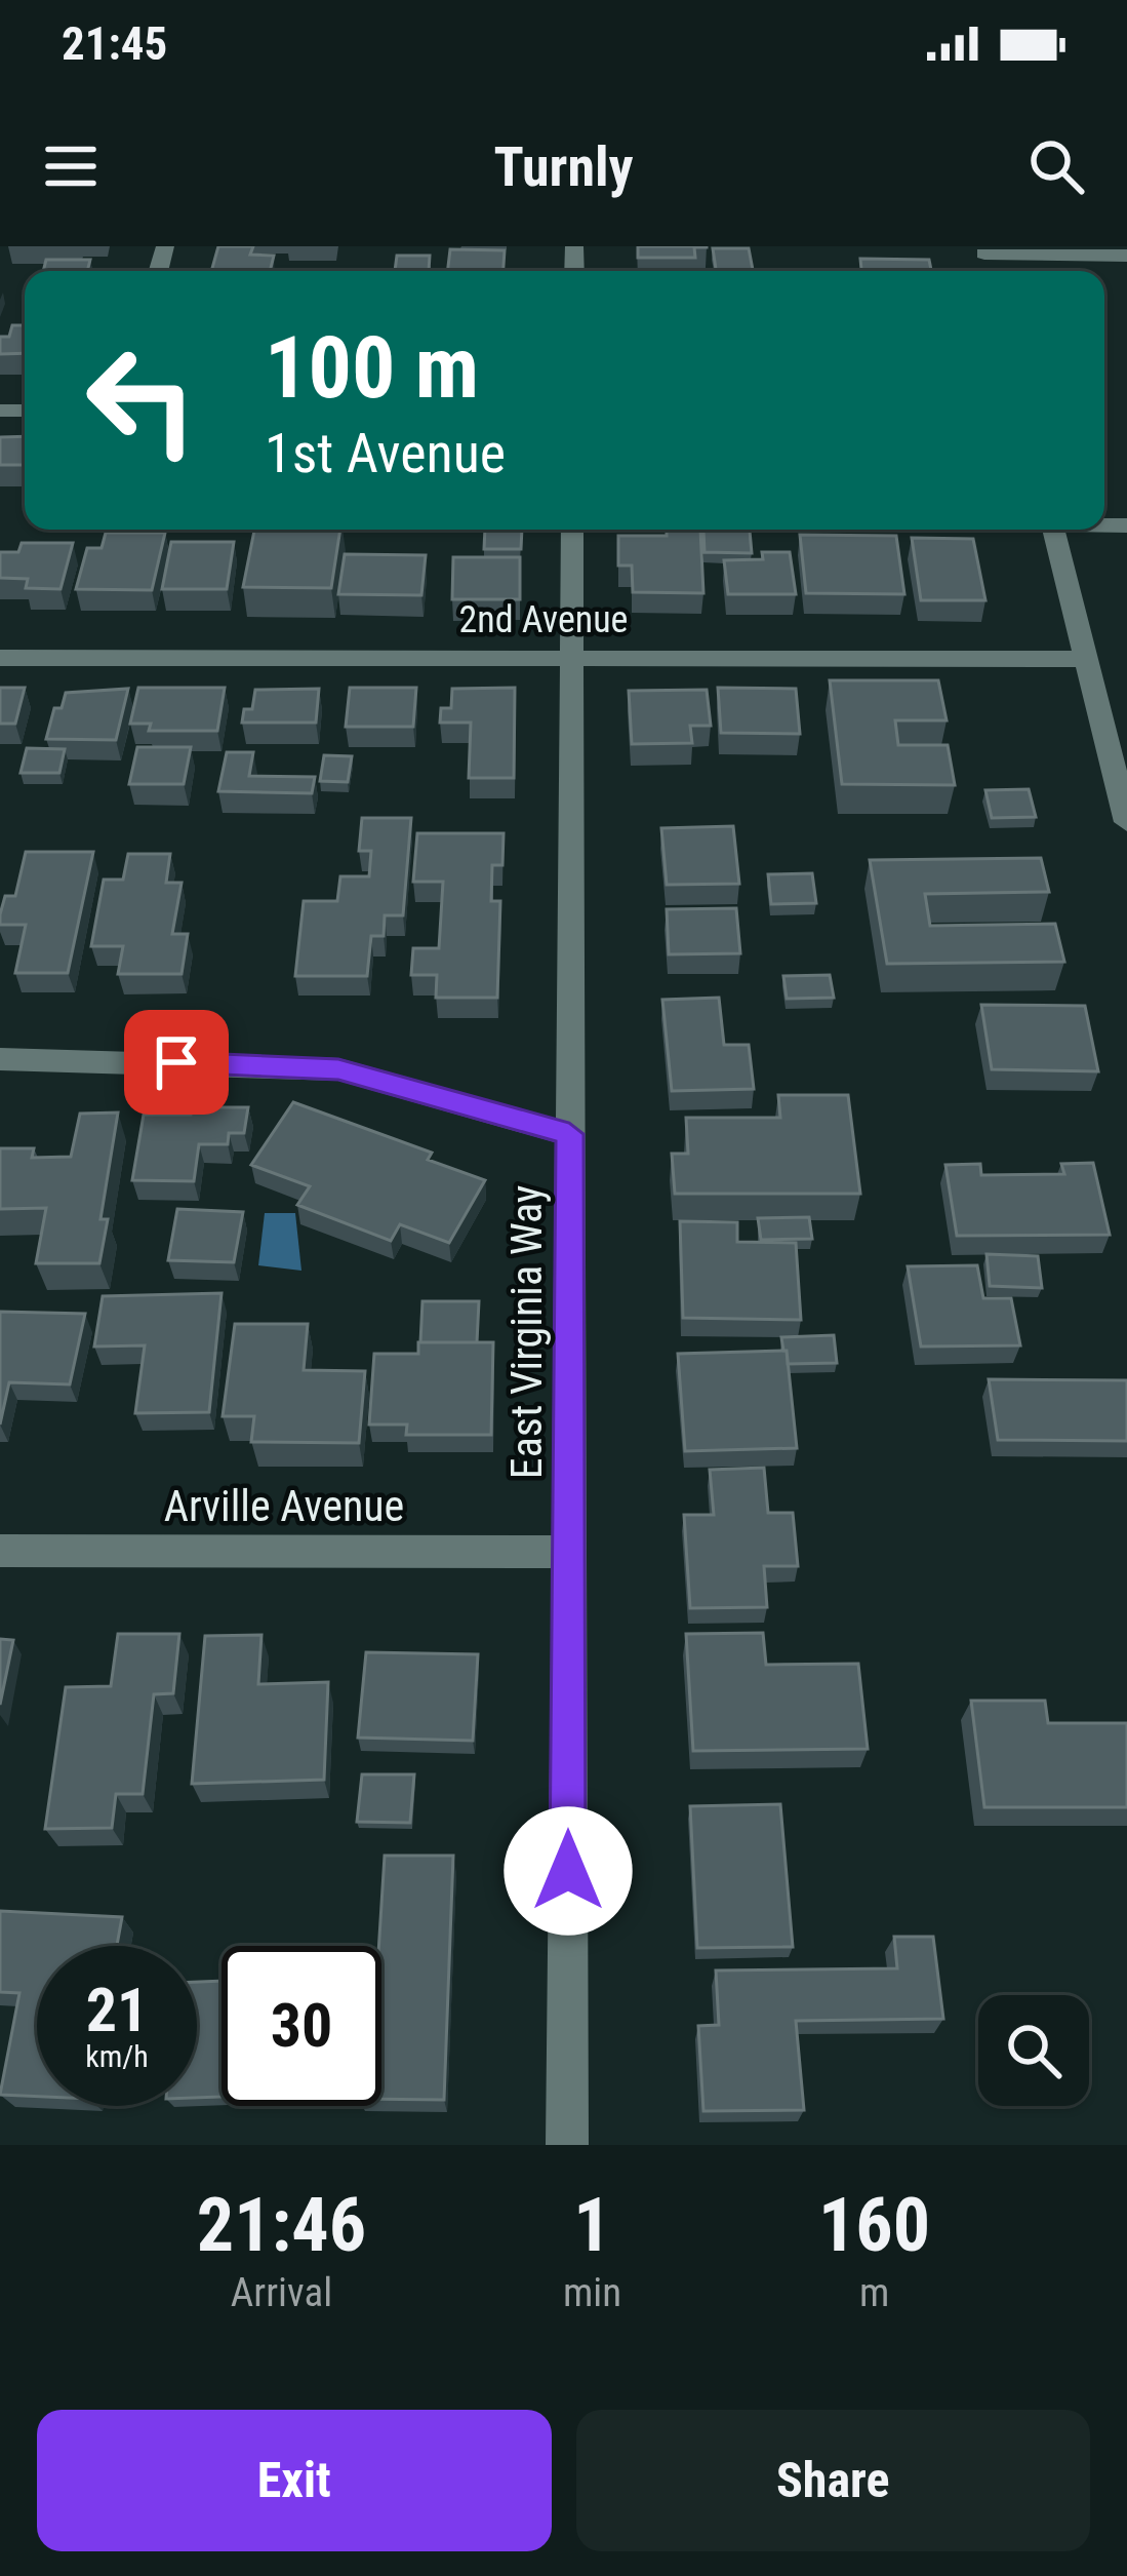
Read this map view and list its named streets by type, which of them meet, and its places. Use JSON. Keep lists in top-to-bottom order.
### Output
{
  "streets": {
    "street": ["2nd Avenue", "East Virginia Way", "Arville Avenue"]
  },
  "crossings": [
    ["2nd Avenue", "East Virginia Way"],
    ["East Virginia Way", "Arville Avenue"]
  ],
  "page": {
    "status": "21:45",
    "header": "Turnly",
    "turn": ["100 m", "1st Avenue"],
    "speed": "21 km/h",
    "limit": "30",
    "eta": [
      "21:46",
      "Arrival",
      "1",
      "min",
      "160",
      "m"
    ],
    "buttons": ["Exit", "Share"]
  }
}
